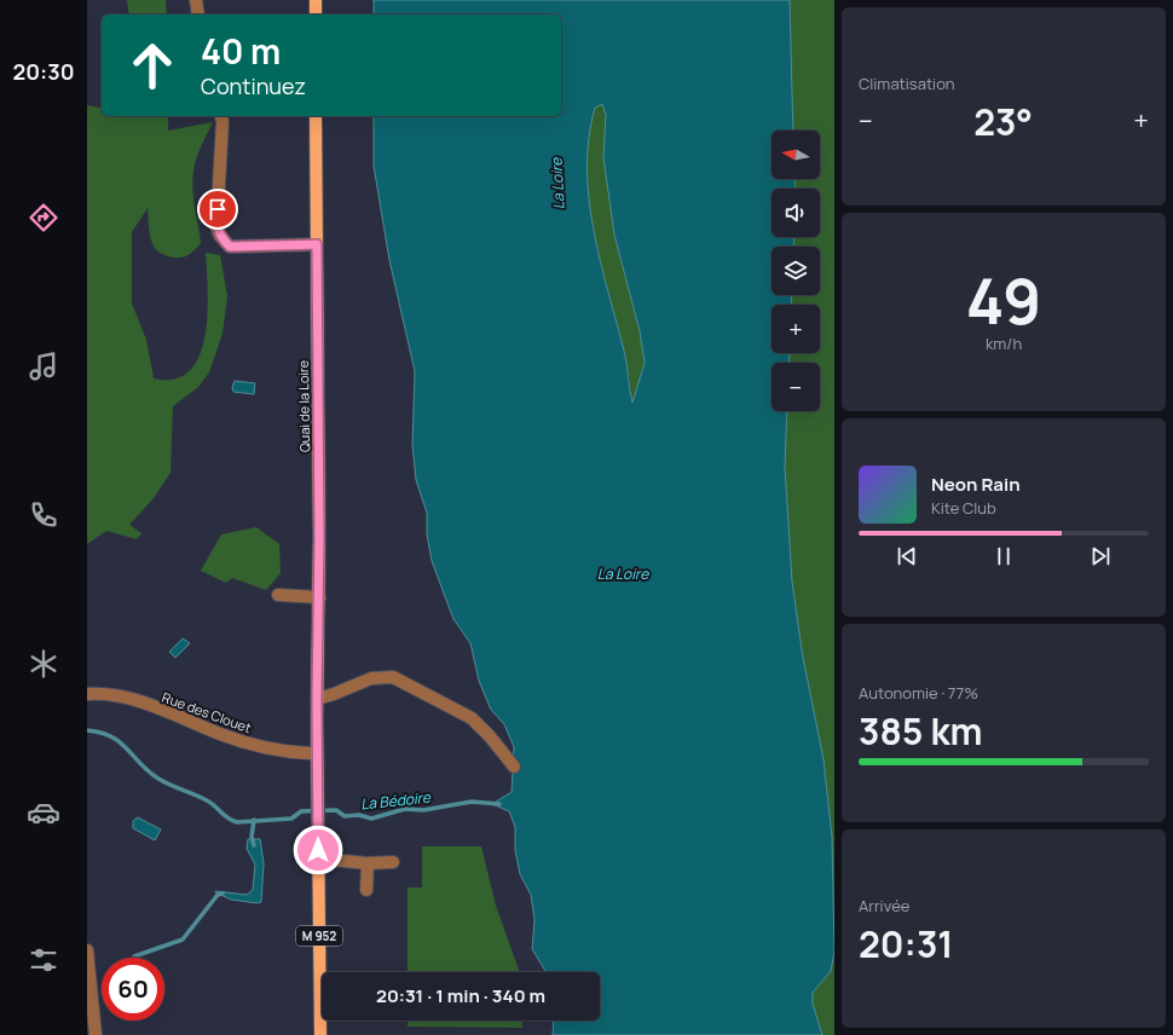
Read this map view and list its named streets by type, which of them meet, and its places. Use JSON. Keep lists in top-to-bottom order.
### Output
{
  "streets": {
    "main road": ["Quai de la Loire", "M 952"],
    "street": ["Rue des Clouet"]
  },
  "crossings": [
    ["Quai de la Loire", "M 952"],
    ["Rue des Clouet", "M 952"]
  ],
  "water": ["La Loire", "La Bédoire"],
  "north": "left",
  "page": {
    "tabs": "20:30",
    "tile": [
      "Climatisation",
      ["49", "km/h"],
      ["Autonomie · 77%", "385 km"],
      ["Arrivée", "20:31"]
    ],
    "turn": ["40 m", "Continuez"],
    "heat": ["−", "23°", "+"],
    "map_buttons": ["+", "−"],
    "song": ["Neon Rain", "Kite Club"],
    "limit": "60",
    "trip": "20:31 · 1 min · 340 m"
  }
}
